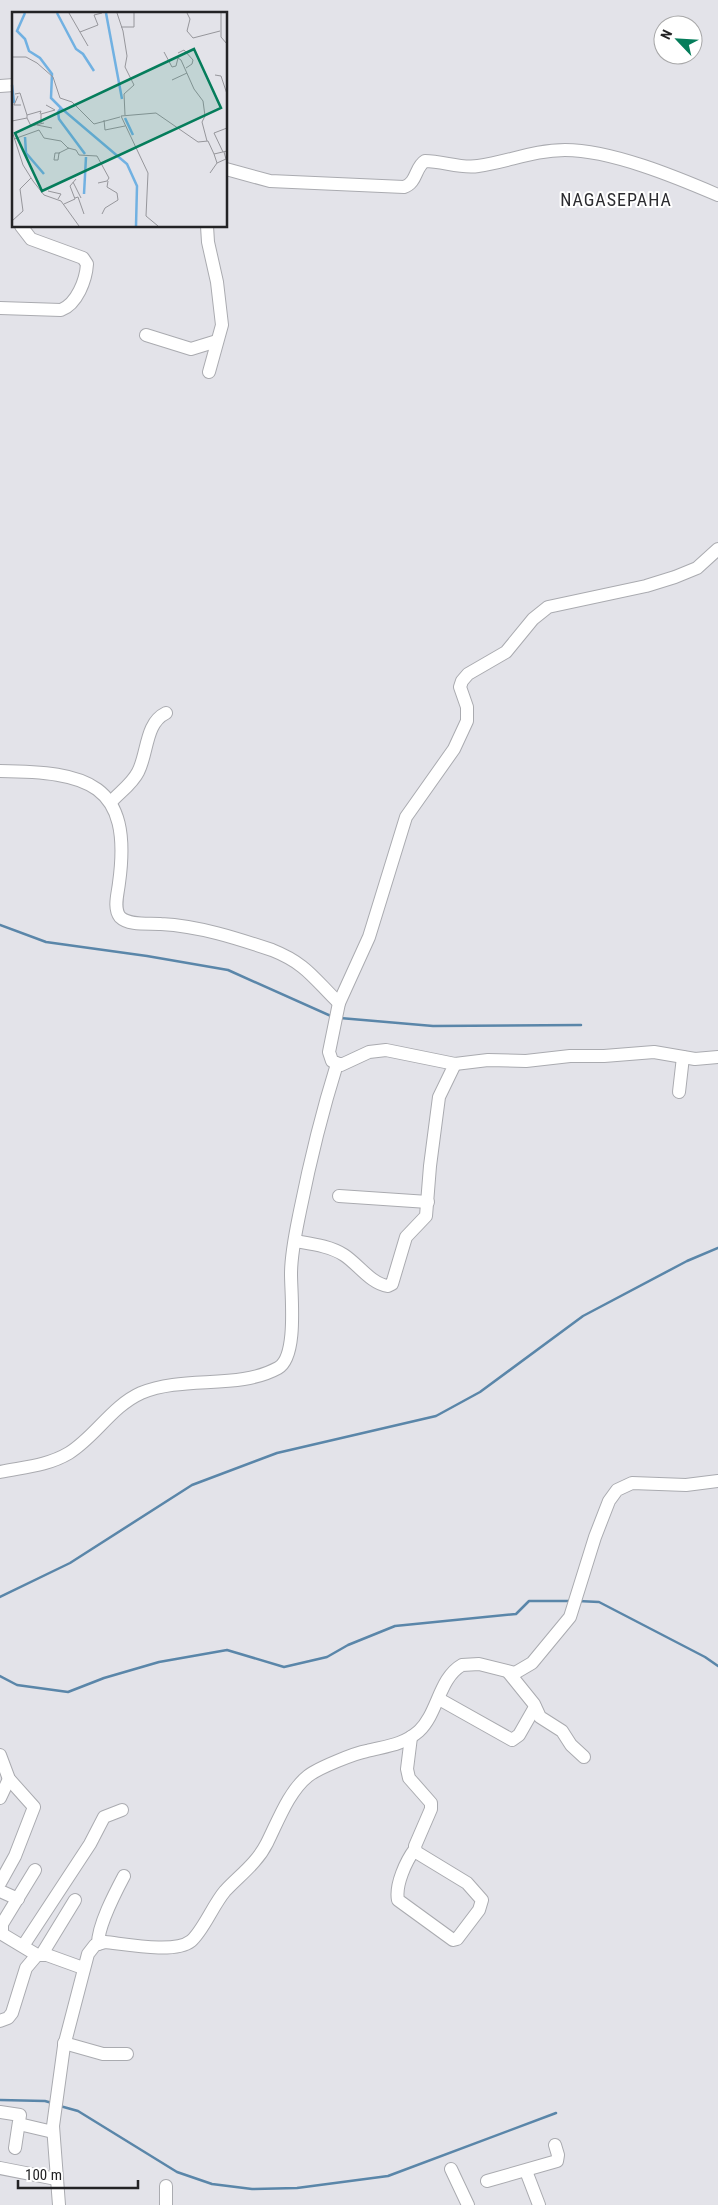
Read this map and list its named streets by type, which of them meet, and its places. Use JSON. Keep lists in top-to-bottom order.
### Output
{
  "districts": ["NAGASEPAHA"],
  "scale_bar": "100 m",
  "north": "top left"
}
